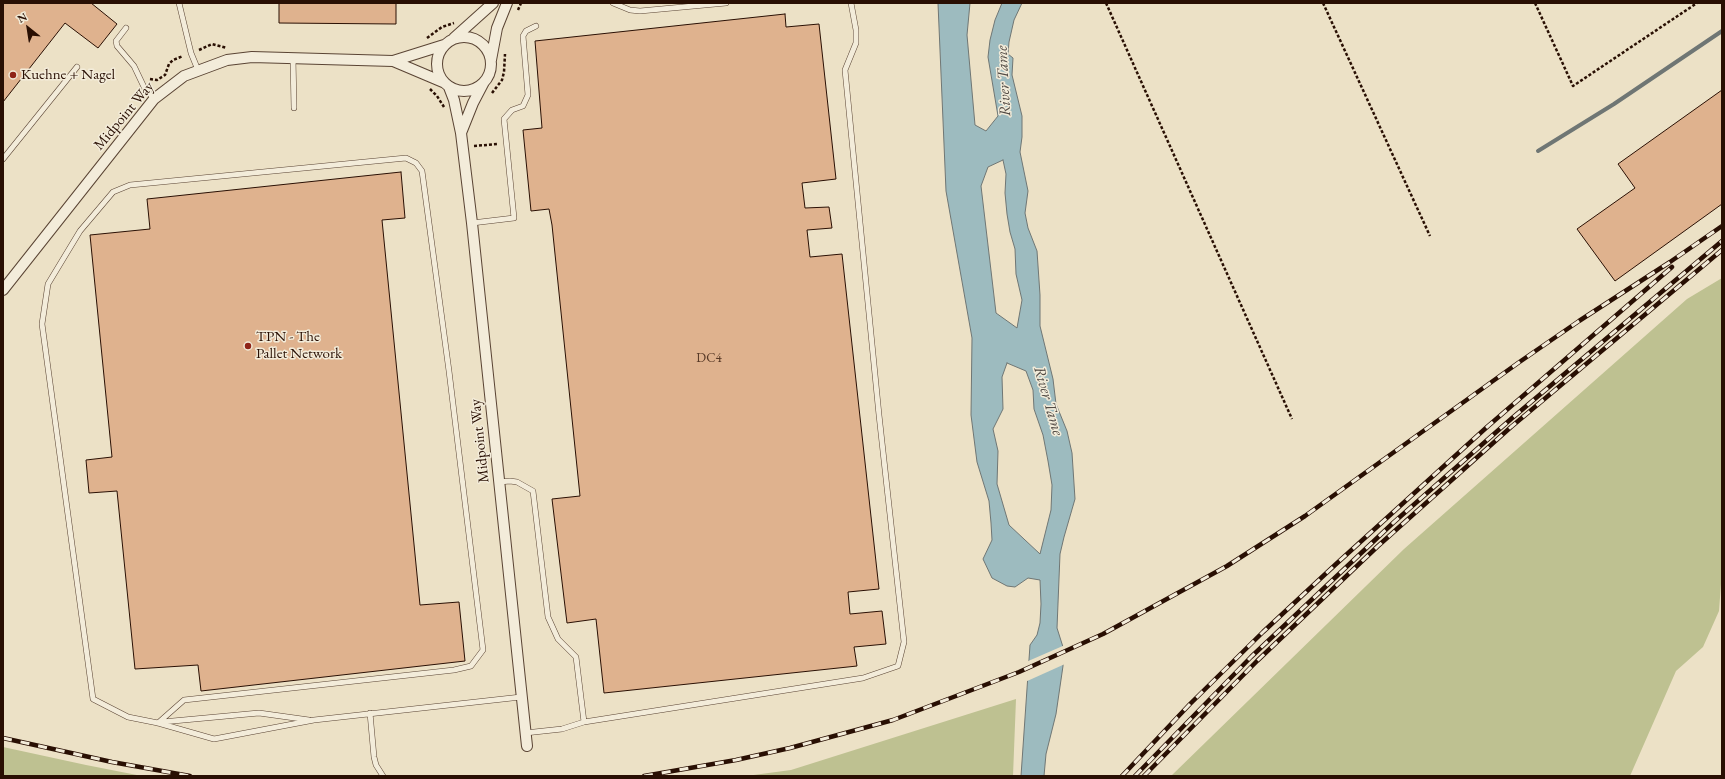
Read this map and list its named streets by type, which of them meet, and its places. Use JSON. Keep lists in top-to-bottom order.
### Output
{
  "streets": {
    "street": ["Midpoint Way"]
  },
  "water": ["River Tame"],
  "places": ["Kuehne + Nagel", "TPN - The Pallet Network"],
  "house_numbers": ["DC4"],
  "north": "top left"
}
